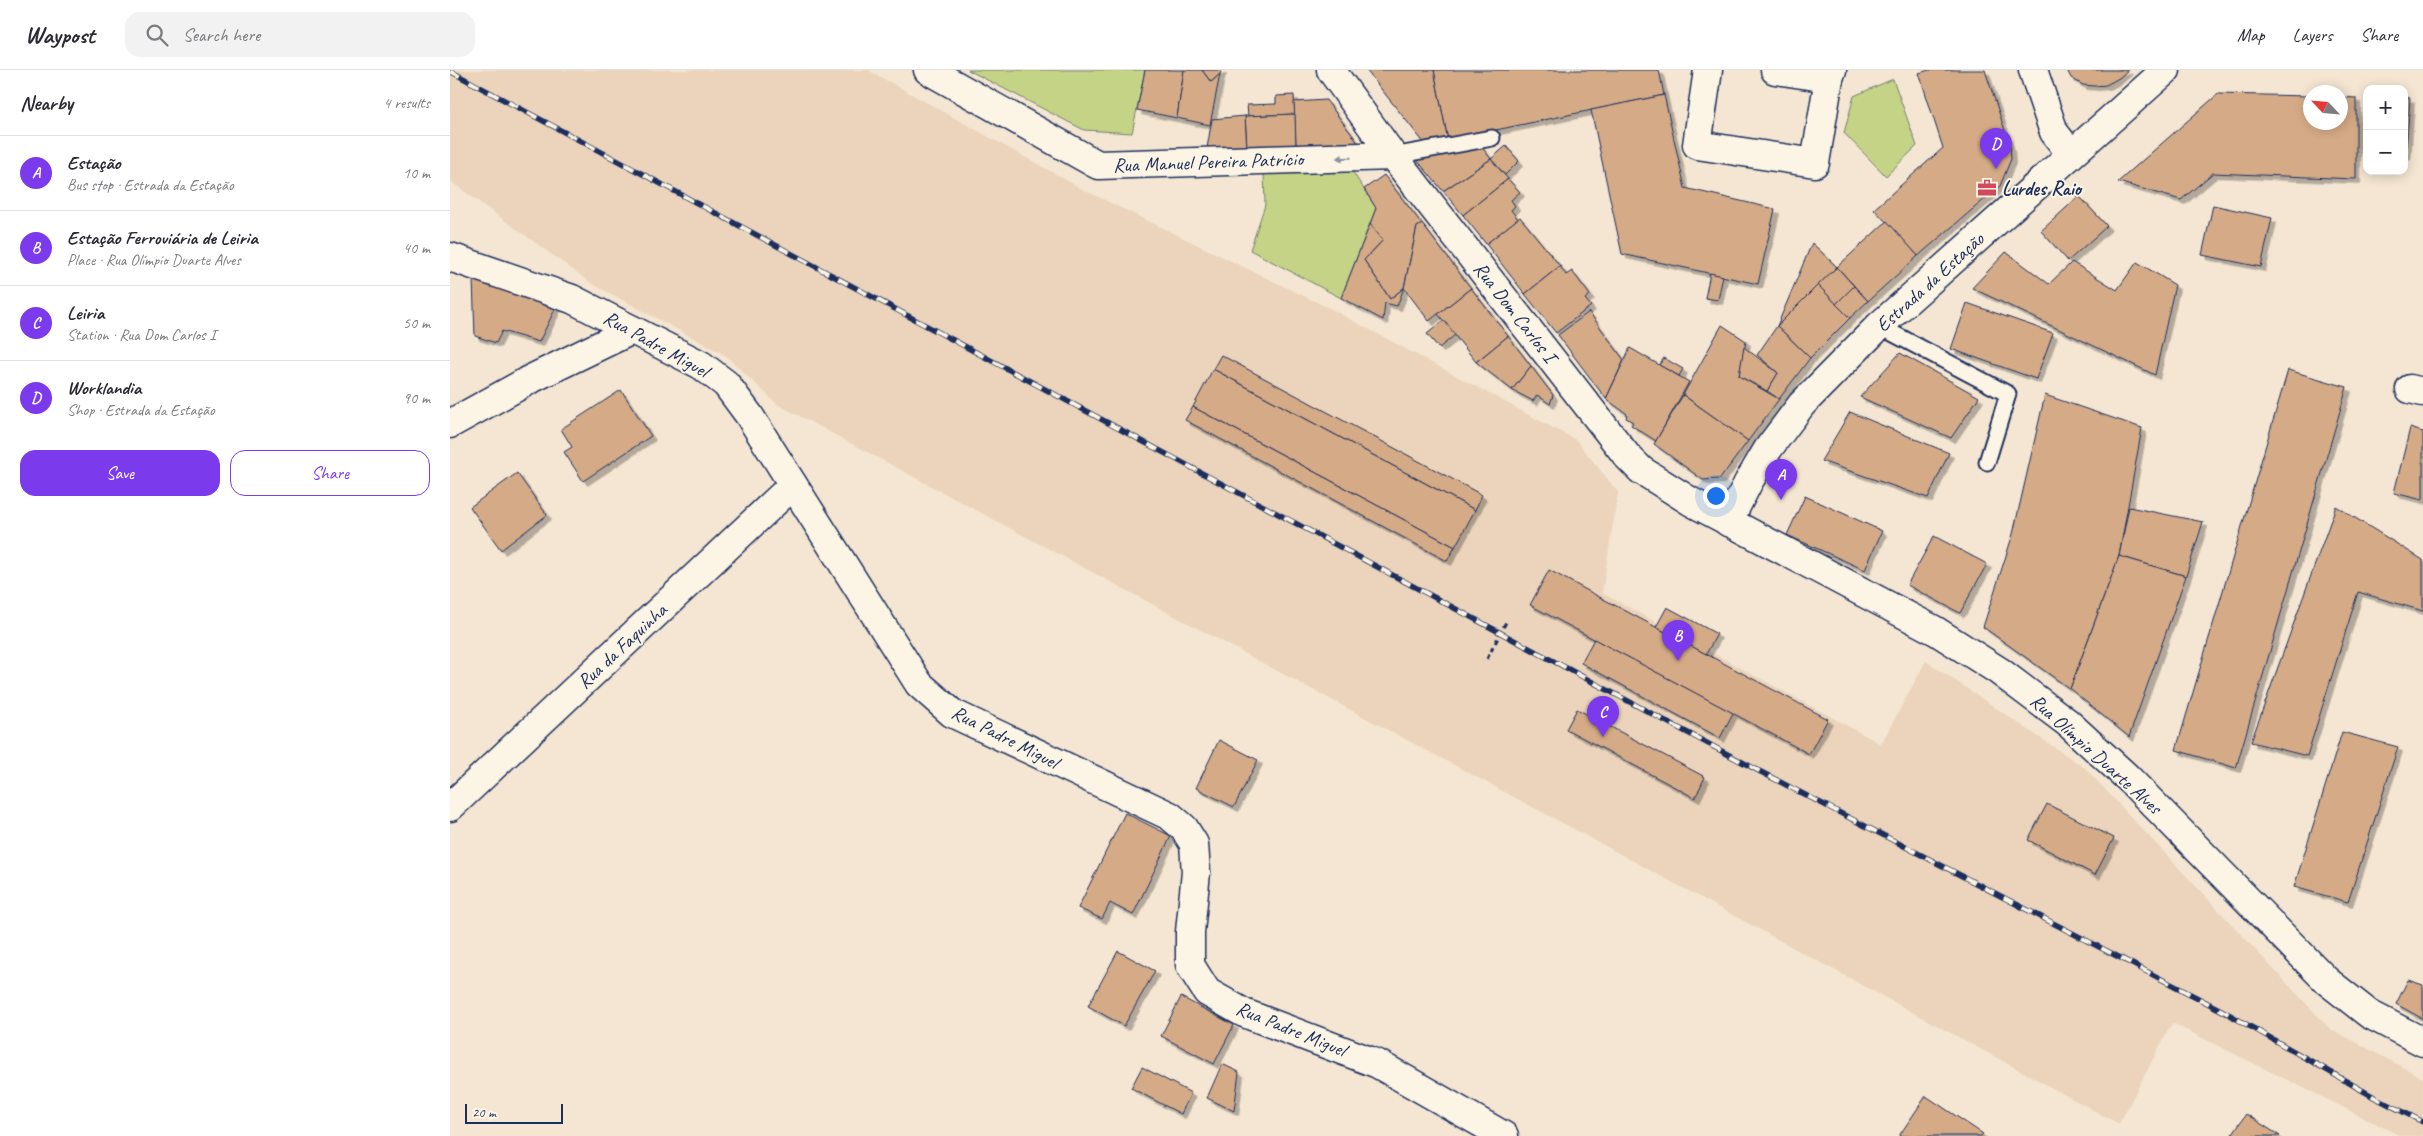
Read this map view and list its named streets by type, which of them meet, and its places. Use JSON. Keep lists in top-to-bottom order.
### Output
{
  "streets": {
    "street": [
      "Rua Manuel Pereira Patrício",
      "Estrada da Estação",
      "Rua Dom Carlos I",
      "Rua Padre Miguel",
      "Rua da Faquinha",
      "Rua Olímpio Duarte Alves"
    ]
  },
  "crossings": [
    ["Rua Manuel Pereira Patrício", "Rua Dom Carlos I"],
    ["Estrada da Estação", "Rua Dom Carlos I"],
    ["Estrada da Estação", "Rua Olímpio Duarte Alves"],
    ["Rua Dom Carlos I", "Rua Olímpio Duarte Alves"],
    ["Rua Padre Miguel", "Rua da Faquinha"]
  ],
  "one_way": ["Rua Manuel Pereira Patrício"],
  "places": {
    "office": ["Lurdes Raio"]
  },
  "scale_bar": "20 m",
  "north": "top left",
  "page": {
    "header": "Waypost",
    "search": "Search here",
    "nav": ["Map", "Layers", "Share"],
    "heading": ["Nearby", "4 results"],
    "map_buttons": ["+", "−"],
    "pins": [
      "D",
      "A",
      "B",
      "C"
    ],
    "list": [
      {
        "mark": "A",
        "name": "Estação",
        "note": "Bus stop · Estrada da Estação",
        "value": "10 m"
      },
      {
        "mark": "B",
        "name": "Estação Ferroviária de Leiria",
        "note": "Place · Rua Olímpio Duarte Alves",
        "value": "40 m"
      },
      {
        "mark": "C",
        "name": "Leiria",
        "note": "Station · Rua Dom Carlos I",
        "value": "50 m"
      },
      {
        "mark": "D",
        "name": "Worklandia",
        "note": "Shop · Estrada da Estação",
        "value": "90 m"
      }
    ],
    "buttons": ["Save", "Share"],
    "scale": "20 m"
  }
}
